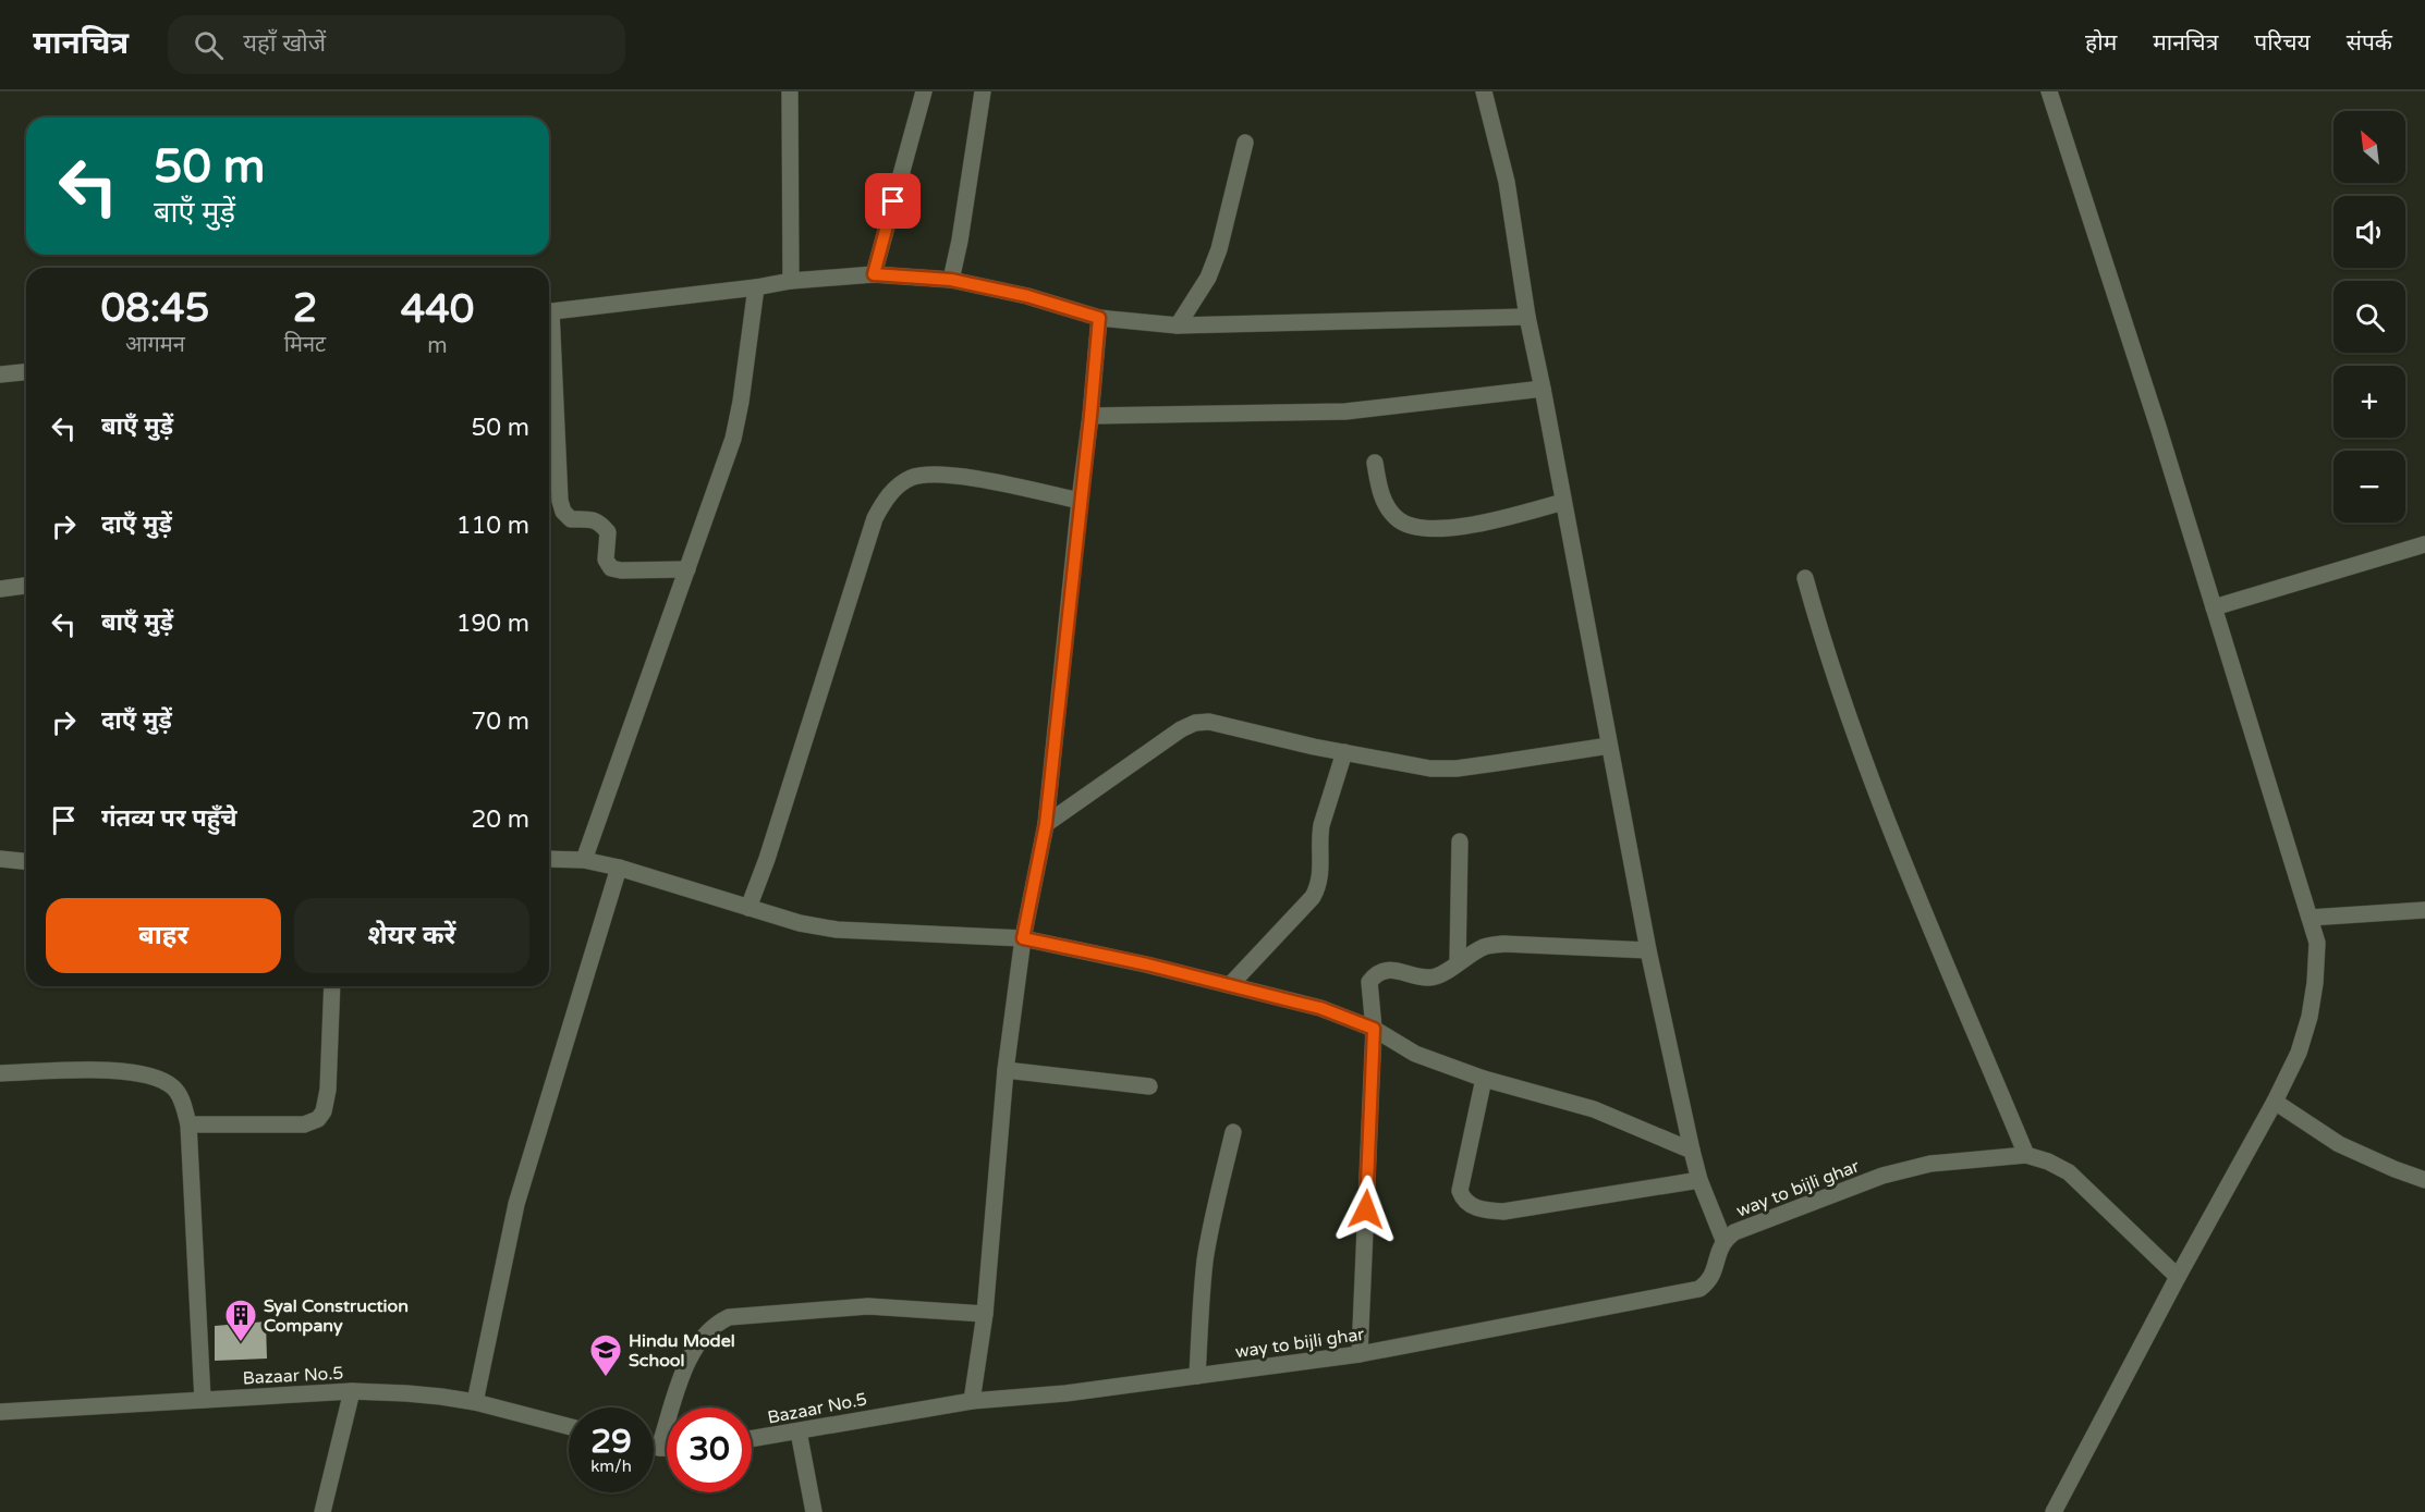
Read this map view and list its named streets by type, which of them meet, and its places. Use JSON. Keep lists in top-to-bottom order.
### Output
{
  "streets": {
    "street": ["way to bijli ghar", "Bazaar No.5"]
  },
  "crossings": [
    ["way to bijli ghar", "Bazaar No.5"]
  ],
  "places": {
    "building": ["Syal Construction Company"],
    "school or university": ["Hindu Model School"]
  },
  "north": "top left",
  "page": {
    "header": "मानचित्र",
    "search": "यहाँ खोजें",
    "nav": [
      "होम",
      "मानचित्र",
      "परिचय",
      "संपर्क"
    ],
    "map_buttons": ["+", "−"],
    "turn": ["50 m", "बाएँ मुड़ें"],
    "eta": [
      "08:45",
      "आगमन",
      "2",
      "मिनट",
      "440",
      "m"
    ],
    "list": [
      {
        "name": "बाएँ मुड़ें",
        "value": "50 m"
      },
      {
        "name": "दाएँ मुड़ें",
        "value": "110 m"
      },
      {
        "name": "बाएँ मुड़ें",
        "value": "190 m"
      },
      {
        "name": "दाएँ मुड़ें",
        "value": "70 m"
      },
      {
        "name": "गंतव्य पर पहुँचे",
        "value": "20 m"
      }
    ],
    "buttons": ["बाहर", "शेयर करें"],
    "speed": "29 km/h",
    "limit": "30"
  }
}
